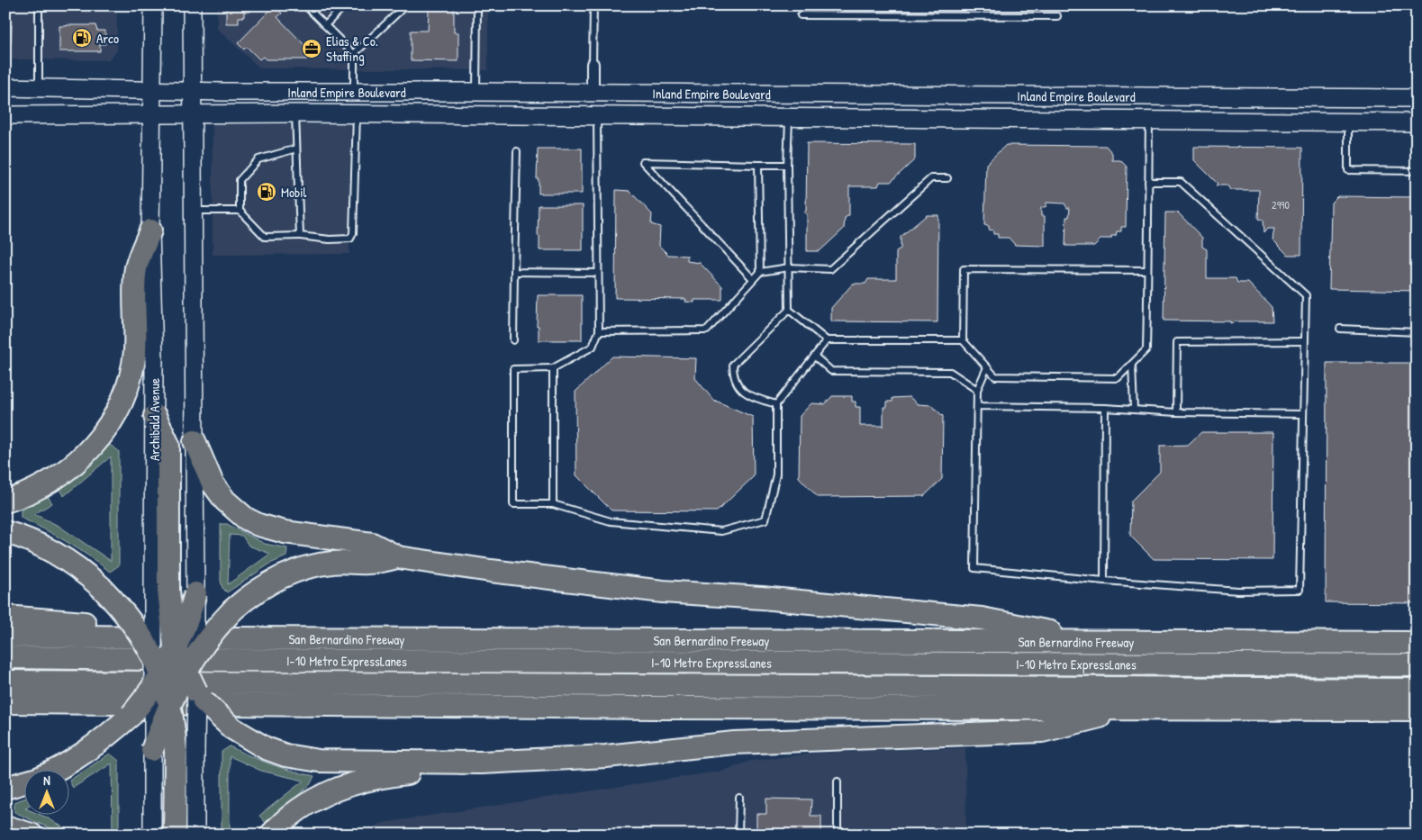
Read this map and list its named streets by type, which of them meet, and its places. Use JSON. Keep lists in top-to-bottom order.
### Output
{
  "streets": {
    "highway": ["San Bernardino Freeway", "I-10 Metro ExpressLanes"],
    "main road": ["Inland Empire Boulevard", "Archibald Avenue"]
  },
  "crossings": [
    ["Inland Empire Boulevard", "Archibald Avenue"]
  ],
  "places": {
    "fuel station": ["Arco", "Mobil"],
    "office": ["Elias & Co. Staffing"]
  },
  "house_numbers": ["2990"],
  "north": "top"
}
